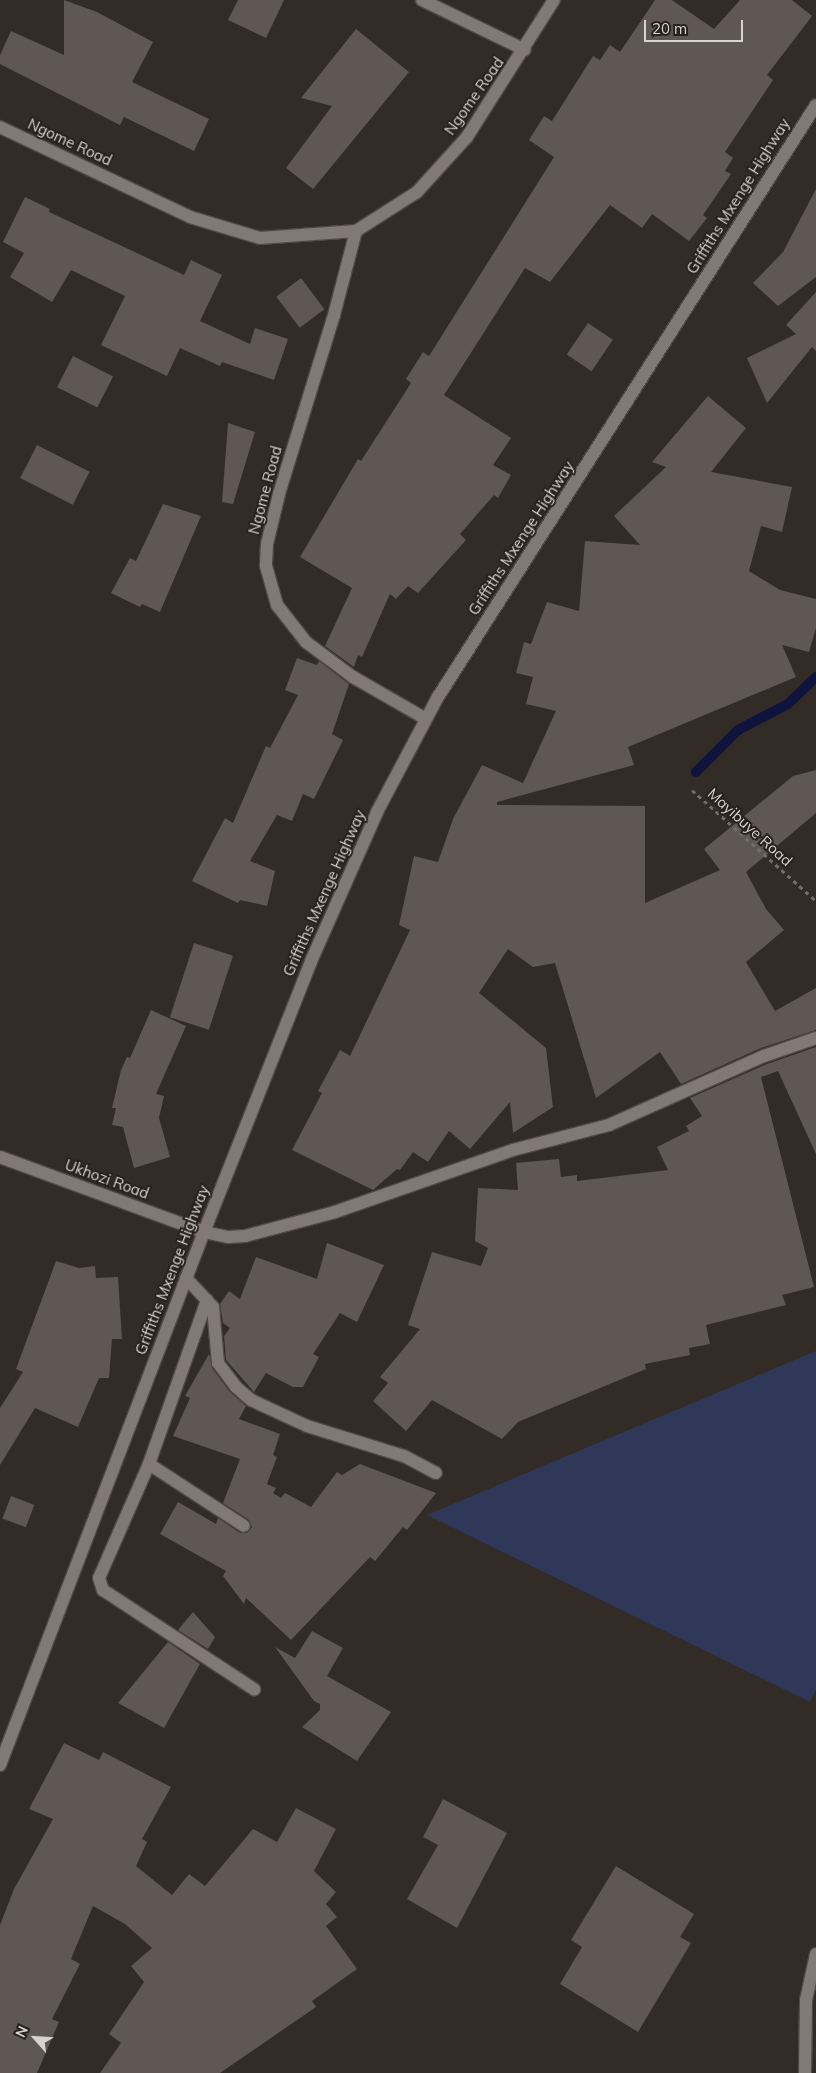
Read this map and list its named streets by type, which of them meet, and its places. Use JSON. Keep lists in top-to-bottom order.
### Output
{
  "streets": {
    "street": ["Ngome Road", "Griffiths Mxenge Highway", "Ukhozi Road"],
    "path": ["Mayibuye Road"]
  },
  "crossings": [
    ["Ngome Road", "Griffiths Mxenge Highway"],
    ["Griffiths Mxenge Highway", "Ukhozi Road"]
  ],
  "scale_bar": "20 m",
  "north": "top left"
}
